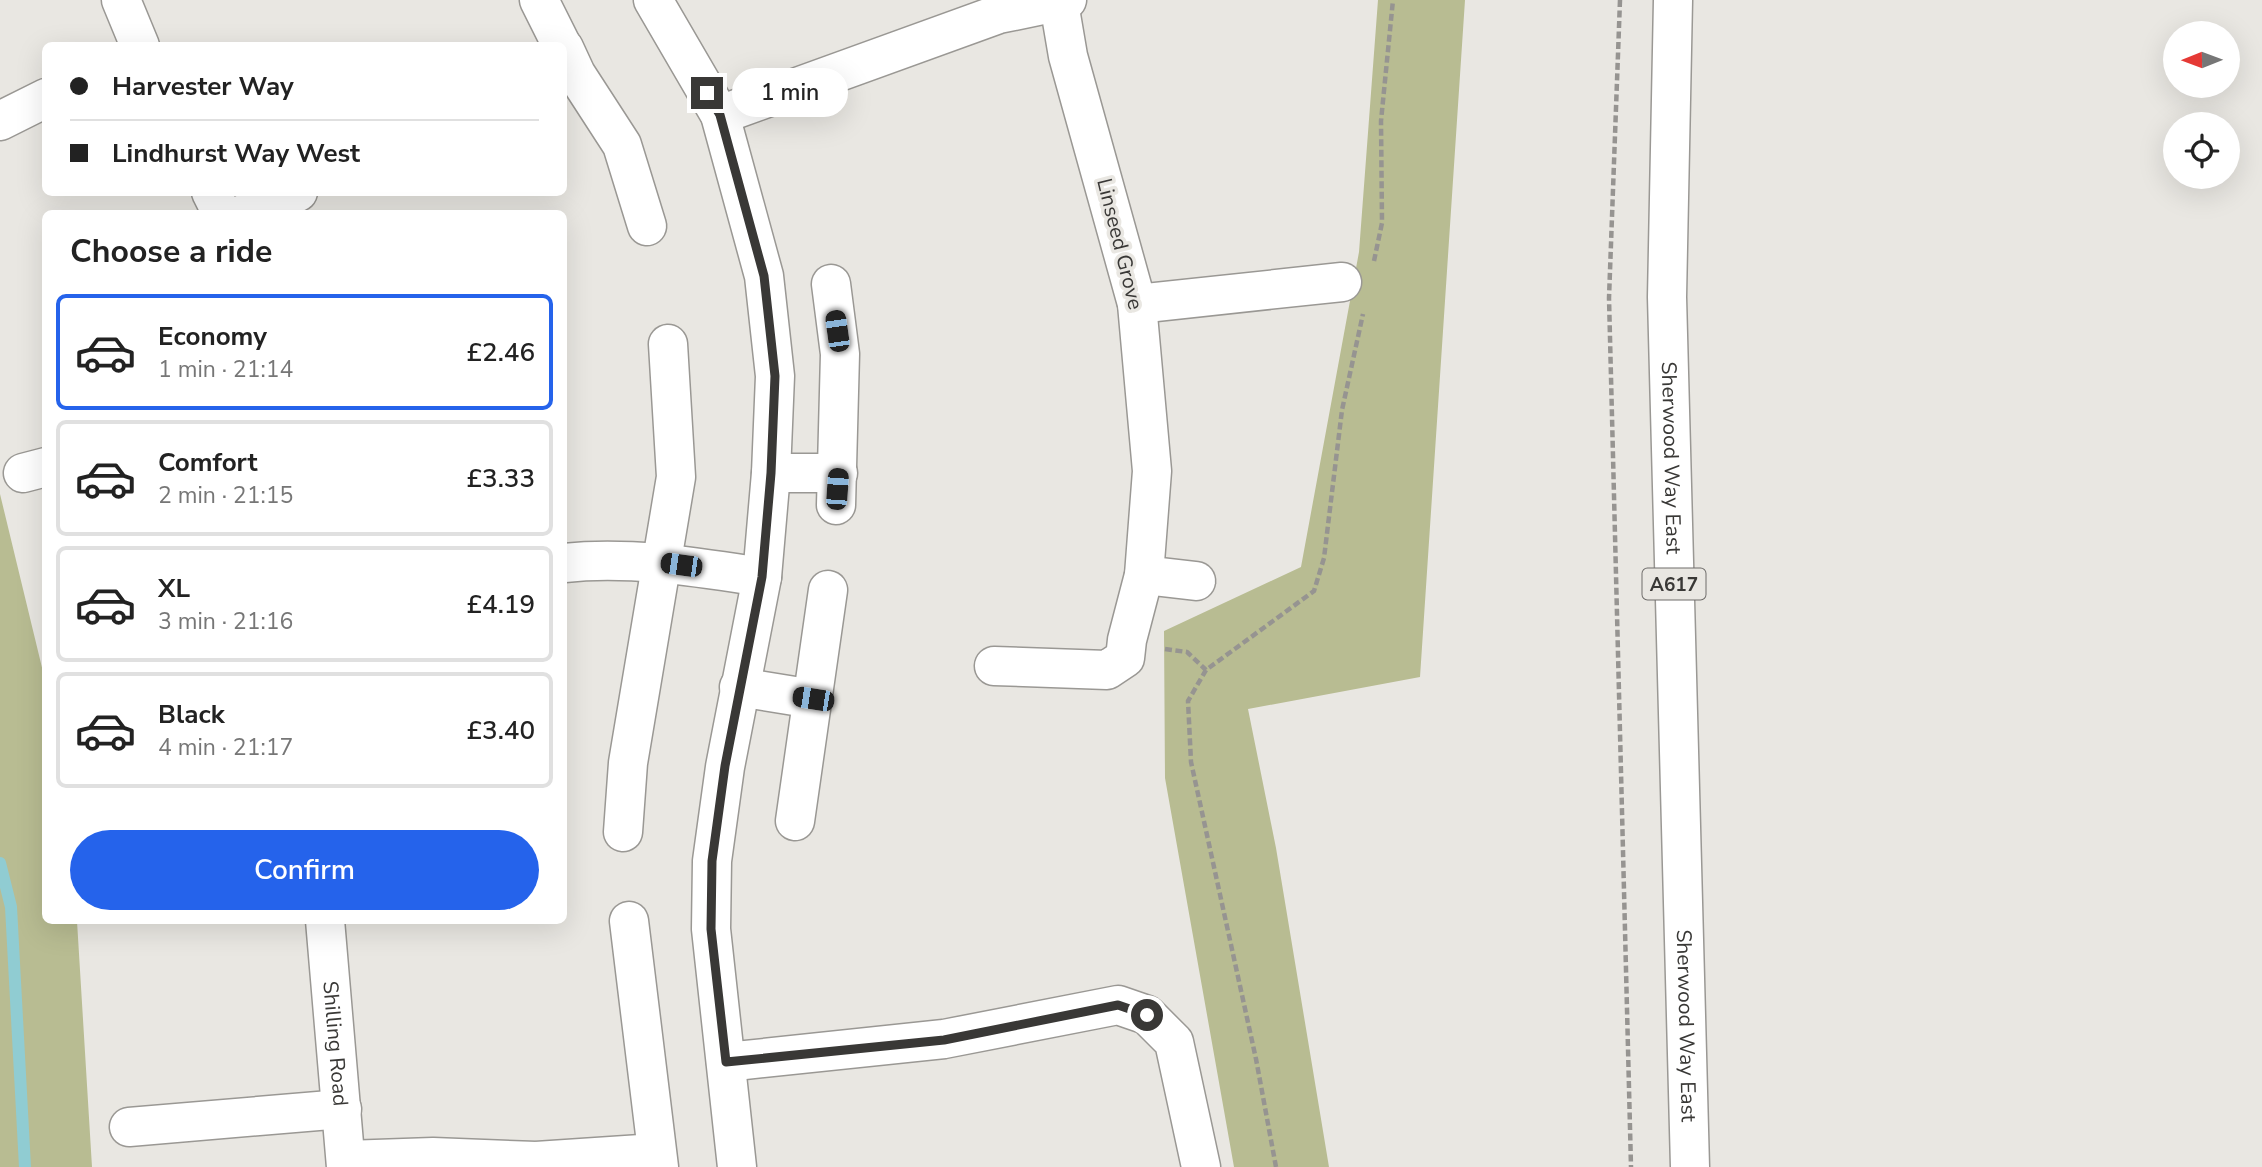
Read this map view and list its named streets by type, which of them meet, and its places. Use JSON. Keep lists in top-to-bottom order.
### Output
{
  "streets": {
    "main road": [
      "Linseed Grove",
      "Sherwood Way East",
      "A617",
      "Shilling Road"
    ]
  },
  "north": "left",
  "page": {
    "banner": ["Harvester Way", "Lindhurst Way West"],
    "bubble": "1 min",
    "heading": "Choose a ride",
    "list": [
      {
        "name": "Economy",
        "note": "1 min · 21:14",
        "value": "£2.46"
      },
      {
        "name": "Comfort",
        "note": "2 min · 21:15",
        "value": "£3.33"
      },
      {
        "name": "XL",
        "note": "3 min · 21:16",
        "value": "£4.19"
      },
      {
        "name": "Black",
        "note": "4 min · 21:17",
        "value": "£3.40"
      }
    ],
    "buttons": "Confirm"
  }
}
